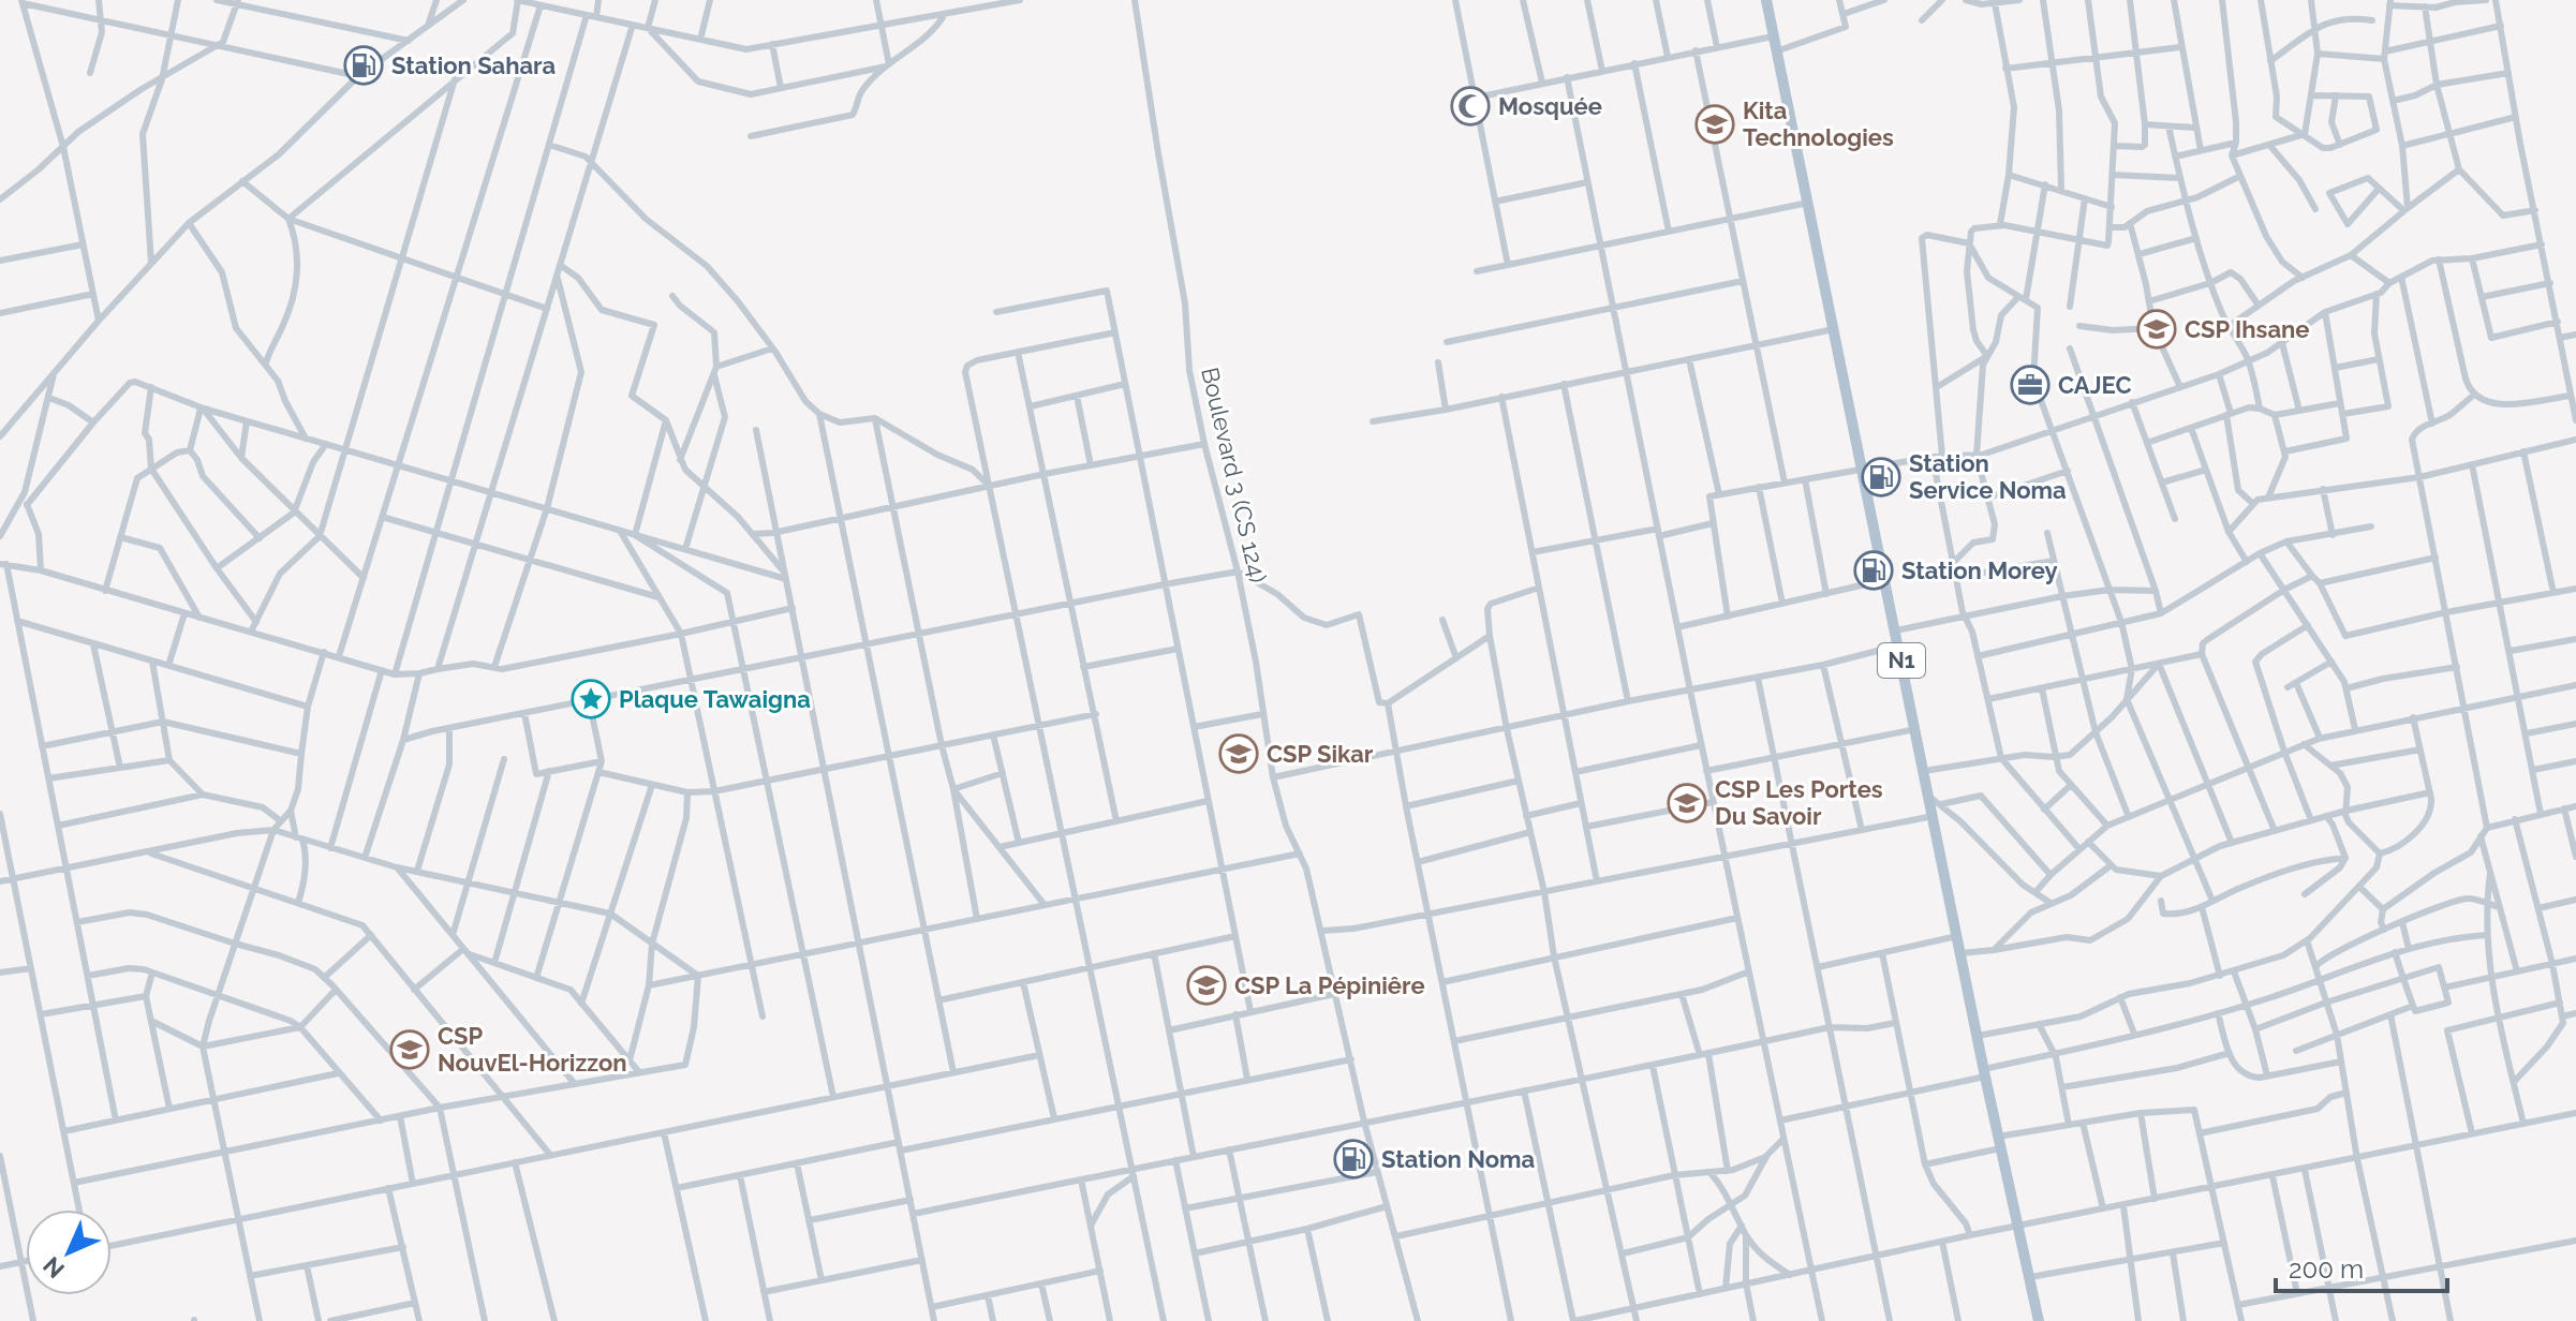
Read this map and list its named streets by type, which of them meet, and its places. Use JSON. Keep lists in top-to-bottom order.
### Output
{
  "streets": {
    "main road": ["N1"],
    "street": ["Boulevard 3 (CS 124)"]
  },
  "places": {
    "fuel station": [
      "Station Sahara",
      "Station Service Noma",
      "Station Morey",
      "Station Noma"
    ],
    "mosque": ["Mosquée"],
    "school or university": [
      "Kita Technologies",
      "CSP Ihsane",
      "CSP Sikar",
      "CSP Les Portes Du Savoir",
      "CSP La Pépiniêre",
      "CSP NouvEl-Horizzon"
    ],
    "office": ["CAJEC"],
    "place": ["Plaque Tawaigna"]
  },
  "scale_bar": "200 m",
  "north": "bottom left"
}
